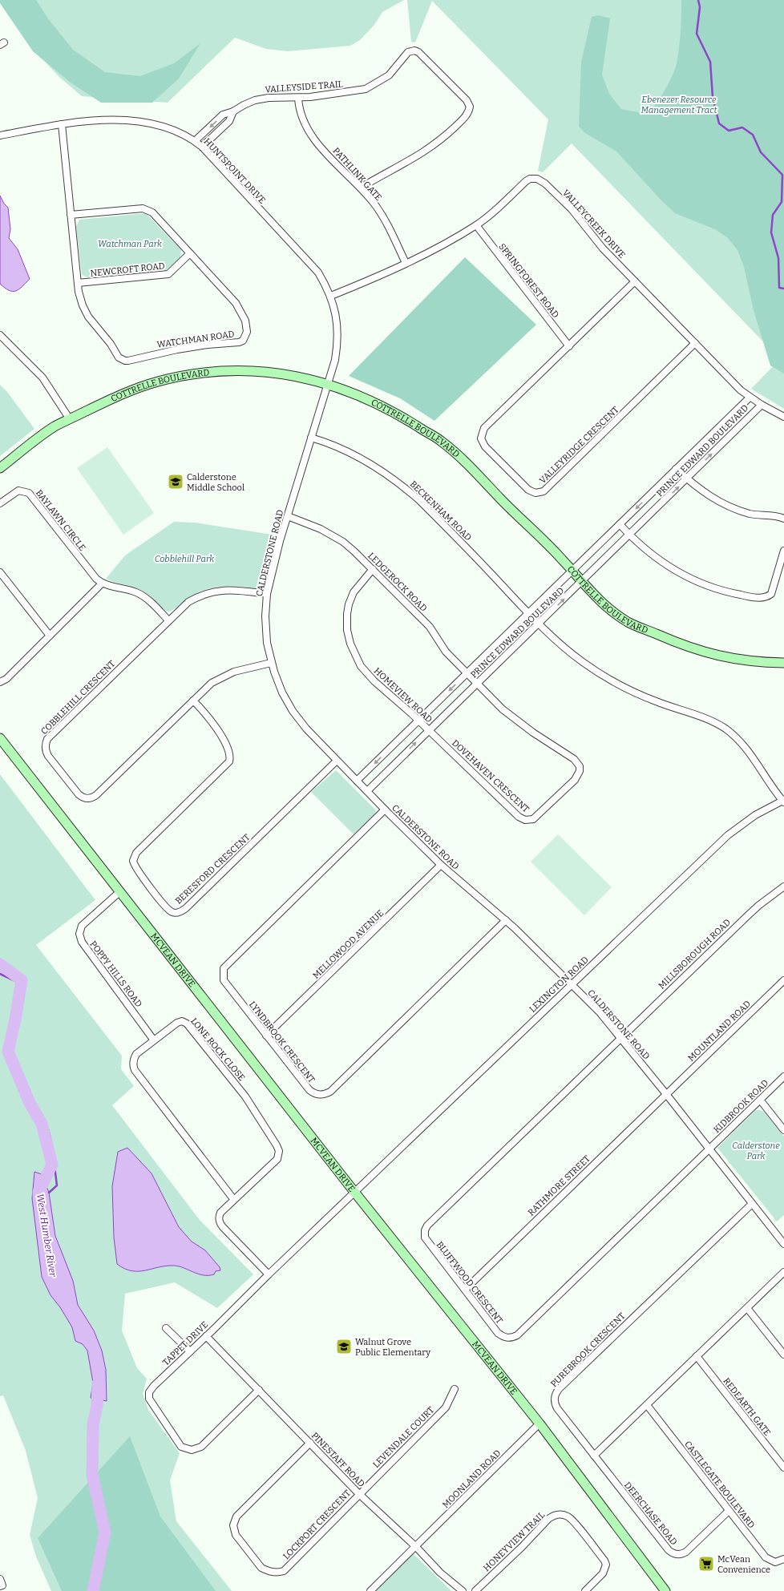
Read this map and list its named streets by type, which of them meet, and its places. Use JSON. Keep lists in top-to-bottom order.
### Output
{
  "streets": {
    "main road": ["COTTRELLE BOULEVARD", "MCVEAN DRIVE"],
    "street": [
      "VALLEYSIDE TRAIL",
      "HUNTSPOINT DRIVE",
      "PATHLINK GATE",
      "VALLEYCREEK DRIVE",
      "NEWCROFT ROAD",
      "SPRINGFOREST ROAD",
      "WATCHMAN ROAD",
      "VALLEYRIDGE CRESCENT",
      "PRINCE EDWARD BOULEVARD",
      "BECKENHAM ROAD",
      "BAYLAWN CIRCLE",
      "CALDERSTONE ROAD",
      "LEDGEROCK ROAD",
      "HOMEVIEW ROAD",
      "COBBLEHILL CRESCENT",
      "DOVEHAVEN CRESCENT",
      "BERESFORD CRESCENT",
      "MELLOWOOD AVENUE",
      "MILLSBOROUGH ROAD",
      "POPPY HILLS ROAD",
      "LEXINGTON ROAD",
      "MOUNTLAND ROAD",
      "LYNDBROOK CRESCENT",
      "LONE ROCK CLOSE",
      "KIDBROOK ROAD",
      "RATHMORE STREET",
      "BLUFFWOOD CRESCENT",
      "TAPPET DRIVE",
      "PUREBROOK CRESCENT",
      "REDEARTH GATE",
      "LEVENDALE COURT",
      "PINESTAFF ROAD",
      "MOONLAND ROAD",
      "CASTLEGATE BOULEVARD",
      "DEERCHASE ROAD",
      "LOCKPORT CRESCENT",
      "HONEYVIEW TRAIL"
    ]
  },
  "crossings": [
    ["VALLEYSIDE TRAIL", "HUNTSPOINT DRIVE"],
    ["VALLEYSIDE TRAIL", "PATHLINK GATE"],
    ["HUNTSPOINT DRIVE", "VALLEYCREEK DRIVE"],
    ["HUNTSPOINT DRIVE", "WATCHMAN ROAD"],
    ["HUNTSPOINT DRIVE", "COTTRELLE BOULEVARD"],
    ["HUNTSPOINT DRIVE", "CALDERSTONE ROAD"],
    ["PATHLINK GATE", "VALLEYCREEK DRIVE"],
    ["VALLEYCREEK DRIVE", "SPRINGFOREST ROAD"],
    ["VALLEYCREEK DRIVE", "VALLEYRIDGE CRESCENT"],
    ["VALLEYCREEK DRIVE", "PRINCE EDWARD BOULEVARD"],
    ["NEWCROFT ROAD", "WATCHMAN ROAD"],
    ["SPRINGFOREST ROAD", "VALLEYRIDGE CRESCENT"],
    ["COTTRELLE BOULEVARD", "PRINCE EDWARD BOULEVARD"],
    ["COTTRELLE BOULEVARD", "CALDERSTONE ROAD"],
    ["PRINCE EDWARD BOULEVARD", "BECKENHAM ROAD"],
    ["PRINCE EDWARD BOULEVARD", "CALDERSTONE ROAD"],
    ["PRINCE EDWARD BOULEVARD", "LEDGEROCK ROAD"],
    ["PRINCE EDWARD BOULEVARD", "HOMEVIEW ROAD"],
    ["PRINCE EDWARD BOULEVARD", "DOVEHAVEN CRESCENT"],
    ["BECKENHAM ROAD", "CALDERSTONE ROAD"],
    ["BECKENHAM ROAD", "LEXINGTON ROAD"],
    ["CALDERSTONE ROAD", "LEDGEROCK ROAD"],
    ["CALDERSTONE ROAD", "COBBLEHILL CRESCENT"],
    ["CALDERSTONE ROAD", "BERESFORD CRESCENT"],
    ["CALDERSTONE ROAD", "MELLOWOOD AVENUE"],
    ["CALDERSTONE ROAD", "MILLSBOROUGH ROAD"],
    ["CALDERSTONE ROAD", "LEXINGTON ROAD"],
    ["CALDERSTONE ROAD", "MOUNTLAND ROAD"],
    ["CALDERSTONE ROAD", "LYNDBROOK CRESCENT"],
    ["CALDERSTONE ROAD", "KIDBROOK ROAD"],
    ["CALDERSTONE ROAD", "RATHMORE STREET"],
    ["CALDERSTONE ROAD", "BLUFFWOOD CRESCENT"],
    ["CALDERSTONE ROAD", "PUREBROOK CRESCENT"],
    ["LEDGEROCK ROAD", "HOMEVIEW ROAD"],
    ["LEDGEROCK ROAD", "DOVEHAVEN CRESCENT"],
    ["HOMEVIEW ROAD", "DOVEHAVEN CRESCENT"],
    ["COBBLEHILL CRESCENT", "BERESFORD CRESCENT"],
    ["MELLOWOOD AVENUE", "LYNDBROOK CRESCENT"],
    ["MILLSBOROUGH ROAD", "BLUFFWOOD CRESCENT"],
    ["MCVEAN DRIVE", "POPPY HILLS ROAD"],
    ["MCVEAN DRIVE", "LEXINGTON ROAD"],
    ["MCVEAN DRIVE", "TAPPET DRIVE"],
    ["MCVEAN DRIVE", "MOONLAND ROAD"],
    ["POPPY HILLS ROAD", "LONE ROCK CLOSE"],
    ["LEXINGTON ROAD", "TAPPET DRIVE"],
    ["MOUNTLAND ROAD", "RATHMORE STREET"],
    ["LONE ROCK CLOSE", "TAPPET DRIVE"],
    ["KIDBROOK ROAD", "BLUFFWOOD CRESCENT"],
    ["RATHMORE STREET", "BLUFFWOOD CRESCENT"],
    ["TAPPET DRIVE", "PINESTAFF ROAD"],
    ["PUREBROOK CRESCENT", "DEERCHASE ROAD"],
    ["LEVENDALE COURT", "PINESTAFF ROAD"],
    ["LEVENDALE COURT", "LOCKPORT CRESCENT"],
    ["PINESTAFF ROAD", "MOONLAND ROAD"],
    ["PINESTAFF ROAD", "LOCKPORT CRESCENT"],
    ["CASTLEGATE BOULEVARD", "DEERCHASE ROAD"]
  ],
  "water": ["West Humber River"],
  "parks": [
    "Ebenezer Resource Management Tract",
    "Watchman Park",
    "Cobblehill Park",
    "Calderstone Park"
  ],
  "places": {
    "school or university": ["Calderstone Middle School", "Walnut Grove Public Elementary"],
    "supermarket": ["McVean Convenience"]
  }
}
